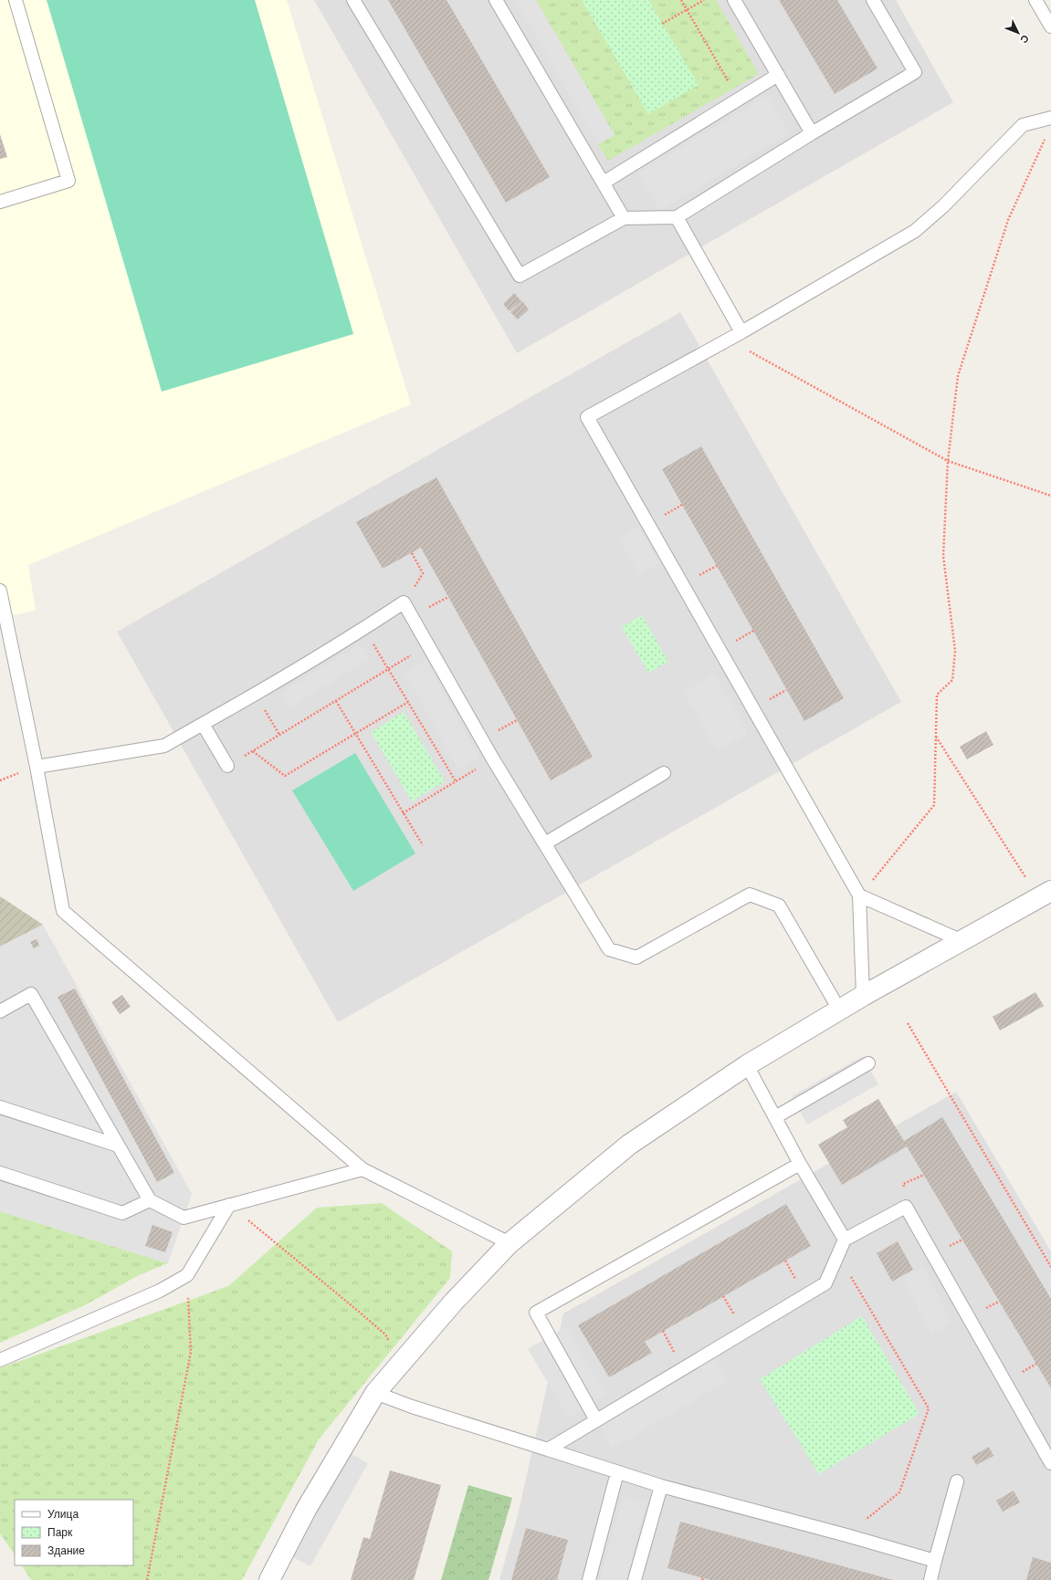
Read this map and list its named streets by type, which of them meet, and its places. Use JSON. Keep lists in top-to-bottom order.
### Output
{
  "legend": ["Улица", "Парк", "Здание"],
  "north": "bottom right"
}
